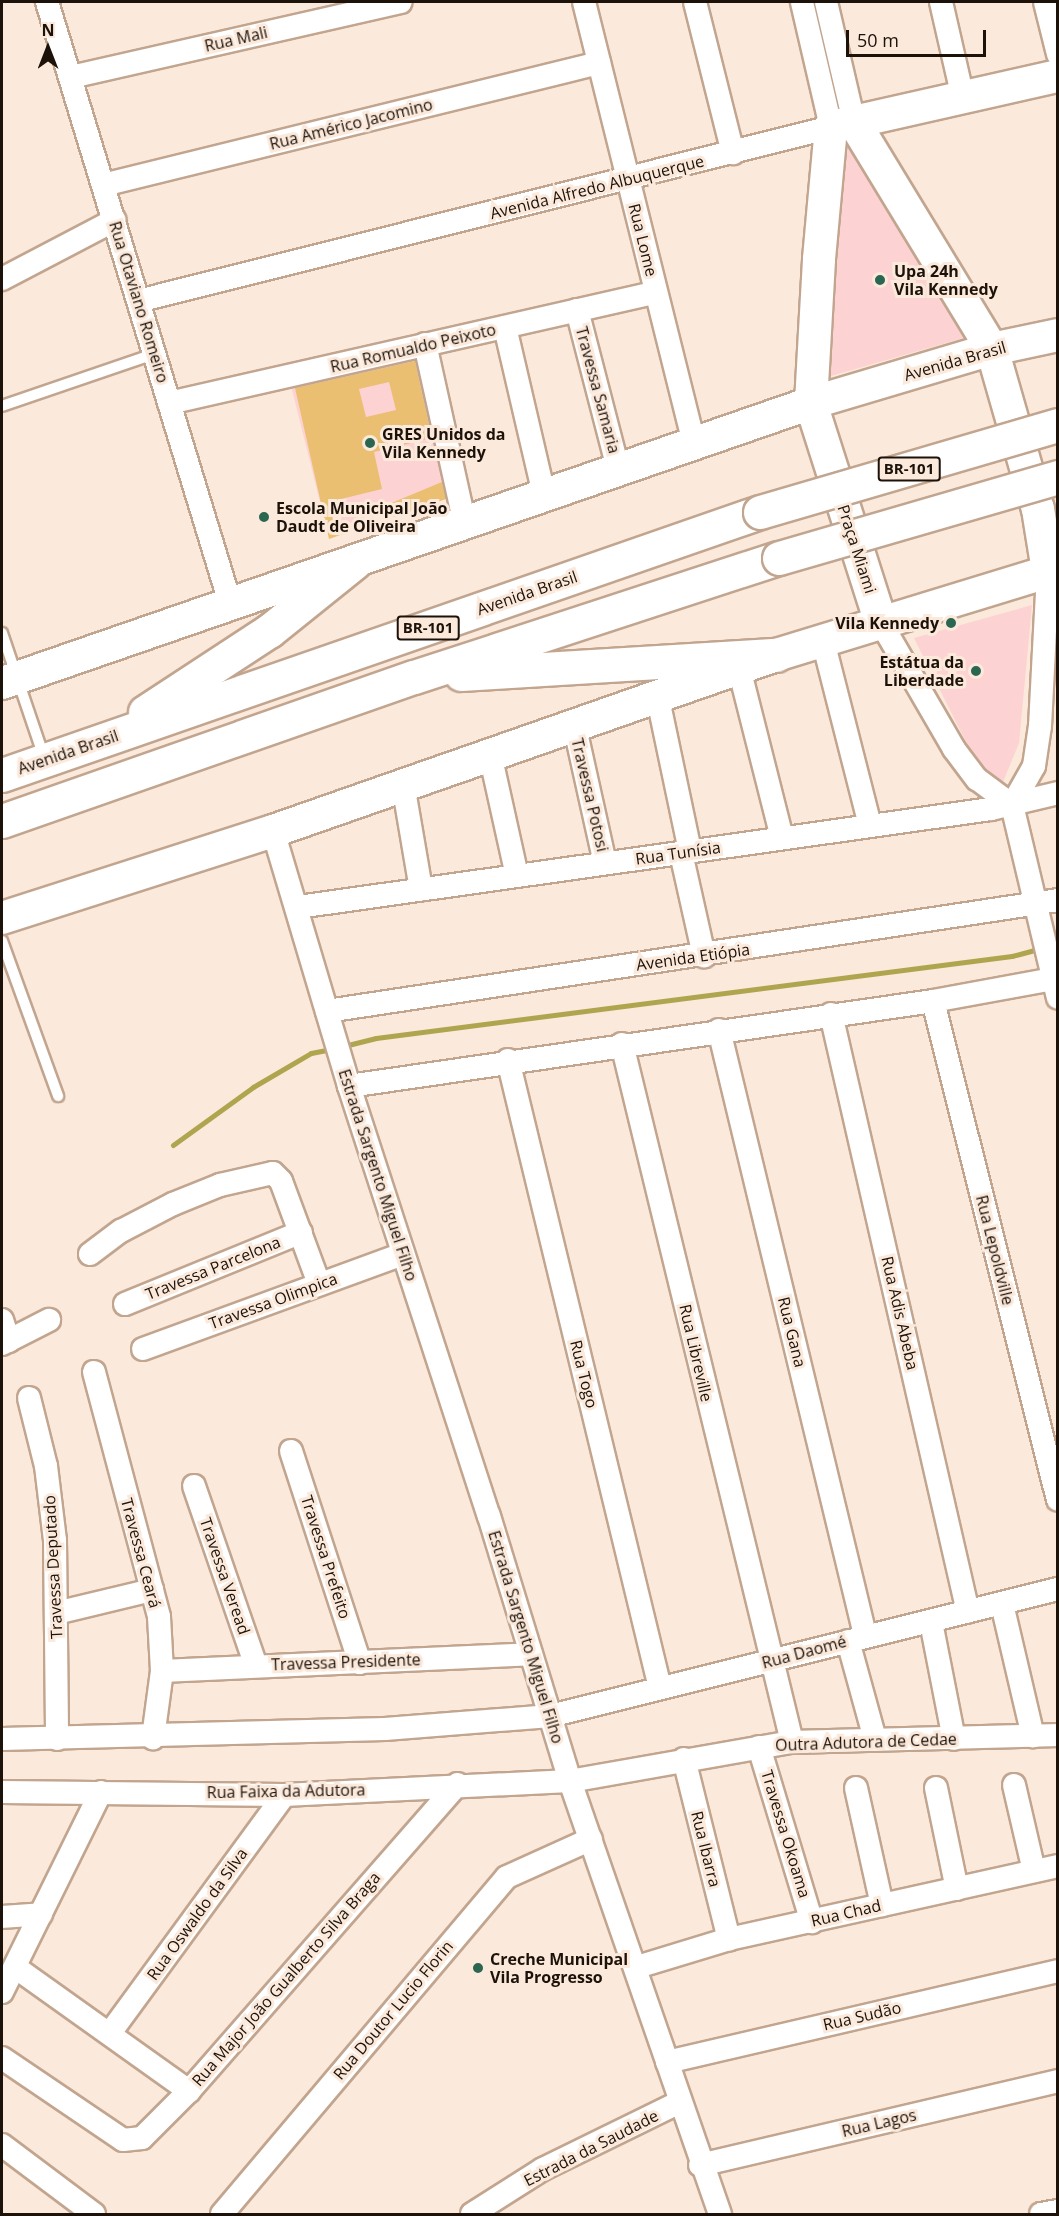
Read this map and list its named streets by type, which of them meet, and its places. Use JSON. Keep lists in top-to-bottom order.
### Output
{
  "streets": {
    "highway": ["Avenida Brasil", "BR-101"],
    "street": [
      "Rua Mali",
      "Rua Américo Jacomino",
      "Avenida Alfredo Albuquerque",
      "Rua Lome",
      "Rua Otaviano Romeiro",
      "Rua Romualdo Peixoto",
      "Travessa Samaria",
      "Praça Miami",
      "Travessa Potosi",
      "Rua Tunísia",
      "Avenida Etiópia",
      "Estrada Sargento Miguel Filho",
      "Rua Lepoldville",
      "Travessa Parcelona",
      "Travessa Olimpica",
      "Rua Adis Abeba",
      "Rua Gana",
      "Rua Libreville",
      "Rua Togo",
      "Travessa Ceará",
      "Travessa Prefeito",
      "Travessa Deputado",
      "Travessa Veread",
      "Rua Daomé",
      "Travessa Presidente",
      "Outra Adutora de Cedae",
      "Rua Faixa da Adutora",
      "Travessa Okoama",
      "Rua Ibarra",
      "Rua Chad",
      "Rua Oswaldo da Silva",
      "Rua Major João Gualberto Silva Braga",
      "Rua Doutor Lucio Florin",
      "Rua Sudão",
      "Rua Lagos",
      "Estrada da Saudade"
    ]
  },
  "crossings": [
    ["Rua Mali", "Rua Otaviano Romeiro"],
    ["Rua Américo Jacomino", "Rua Lome"],
    ["Rua Américo Jacomino", "Rua Otaviano Romeiro"],
    ["Avenida Alfredo Albuquerque", "Rua Lome"],
    ["Avenida Alfredo Albuquerque", "Rua Otaviano Romeiro"],
    ["Avenida Alfredo Albuquerque", "Praça Miami"],
    ["Rua Lome", "Rua Romualdo Peixoto"],
    ["Rua Lome", "Avenida Brasil"],
    ["Rua Otaviano Romeiro", "Rua Romualdo Peixoto"],
    ["Rua Otaviano Romeiro", "Avenida Brasil"],
    ["Rua Romualdo Peixoto", "Travessa Samaria"],
    ["Avenida Brasil", "Travessa Samaria"],
    ["Avenida Brasil", "Praça Miami"],
    ["Praça Miami", "Rua Tunísia"],
    ["Travessa Potosi", "Rua Tunísia"],
    ["Avenida Etiópia", "Estrada Sargento Miguel Filho"],
    ["Estrada Sargento Miguel Filho", "Travessa Olimpica"],
    ["Estrada Sargento Miguel Filho", "Rua Daomé"],
    ["Estrada Sargento Miguel Filho", "Travessa Presidente"],
    ["Estrada Sargento Miguel Filho", "Outra Adutora de Cedae"],
    ["Estrada Sargento Miguel Filho", "Rua Faixa da Adutora"],
    ["Estrada Sargento Miguel Filho", "Rua Chad"],
    ["Estrada Sargento Miguel Filho", "Rua Doutor Lucio Florin"],
    ["Estrada Sargento Miguel Filho", "Rua Sudão"],
    ["Estrada Sargento Miguel Filho", "Rua Lagos"],
    ["Estrada Sargento Miguel Filho", "Estrada da Saudade"],
    ["Rua Adis Abeba", "Rua Daomé"],
    ["Rua Gana", "Rua Daomé"],
    ["Rua Gana", "Outra Adutora de Cedae"],
    ["Rua Libreville", "Rua Daomé"],
    ["Rua Libreville", "Outra Adutora de Cedae"],
    ["Rua Togo", "Rua Daomé"],
    ["Travessa Ceará", "Travessa Presidente"],
    ["Travessa Prefeito", "Travessa Presidente"],
    ["Travessa Veread", "Travessa Presidente"],
    ["Outra Adutora de Cedae", "Rua Faixa da Adutora"],
    ["Outra Adutora de Cedae", "Travessa Okoama"],
    ["Outra Adutora de Cedae", "Rua Ibarra"],
    ["Rua Faixa da Adutora", "Rua Oswaldo da Silva"],
    ["Rua Faixa da Adutora", "Rua Major João Gualberto Silva Braga"],
    ["Travessa Okoama", "Rua Chad"],
    ["Rua Ibarra", "Rua Chad"]
  ],
  "places": [
    "Upa 24h Vila Kennedy",
    "GRES Unidos da Vila Kennedy",
    "Escola Municipal João Daudt de Oliveira",
    "Vila Kennedy",
    "Estátua da Liberdade",
    "Creche Municipal Vila Progresso"
  ],
  "scale_bar": "50 m",
  "north": "top"
}
